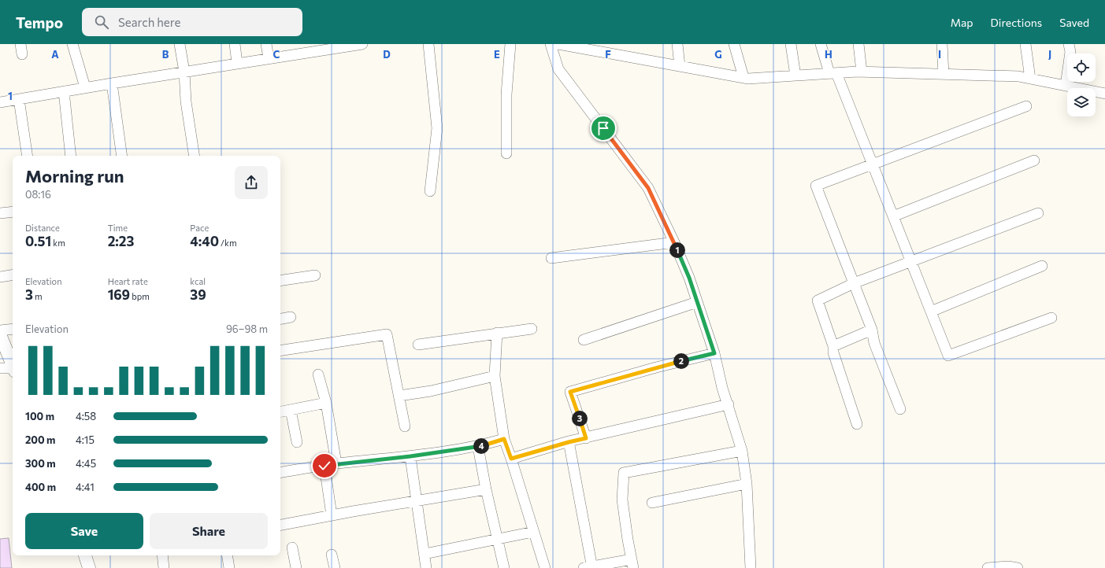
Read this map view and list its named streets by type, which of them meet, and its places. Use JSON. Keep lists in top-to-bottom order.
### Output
{
  "page": {
    "header": "Tempo",
    "search": "Search here",
    "nav": ["Map", "Directions", "Saved"],
    "heading": ["Morning run", "08:16"],
    "stats": [
      ["Distance", "0.51 km"],
      ["Time", "2:23"],
      ["Pace", "4:40 /km"],
      ["Elevation", "3 m"],
      ["Heart rate", "169 bpm"],
      ["kcal", "39"]
    ],
    "pins": [
      "1",
      "2",
      "3",
      "4"
    ],
    "chart": ["Elevation", "96–98 m"],
    "list": [
      {
        "name": "100 m",
        "note": "4:58"
      },
      {
        "name": "200 m",
        "note": "4:15"
      },
      {
        "name": "300 m",
        "note": "4:45"
      },
      {
        "name": "400 m",
        "note": "4:41"
      }
    ],
    "buttons": ["Save", "Share"]
  },
  "grid": {
    "columns": [
      "A",
      "B",
      "C",
      "D",
      "E",
      "F",
      "G",
      "H",
      "I",
      "J"
    ],
    "rows": ["1"]
  }
}
